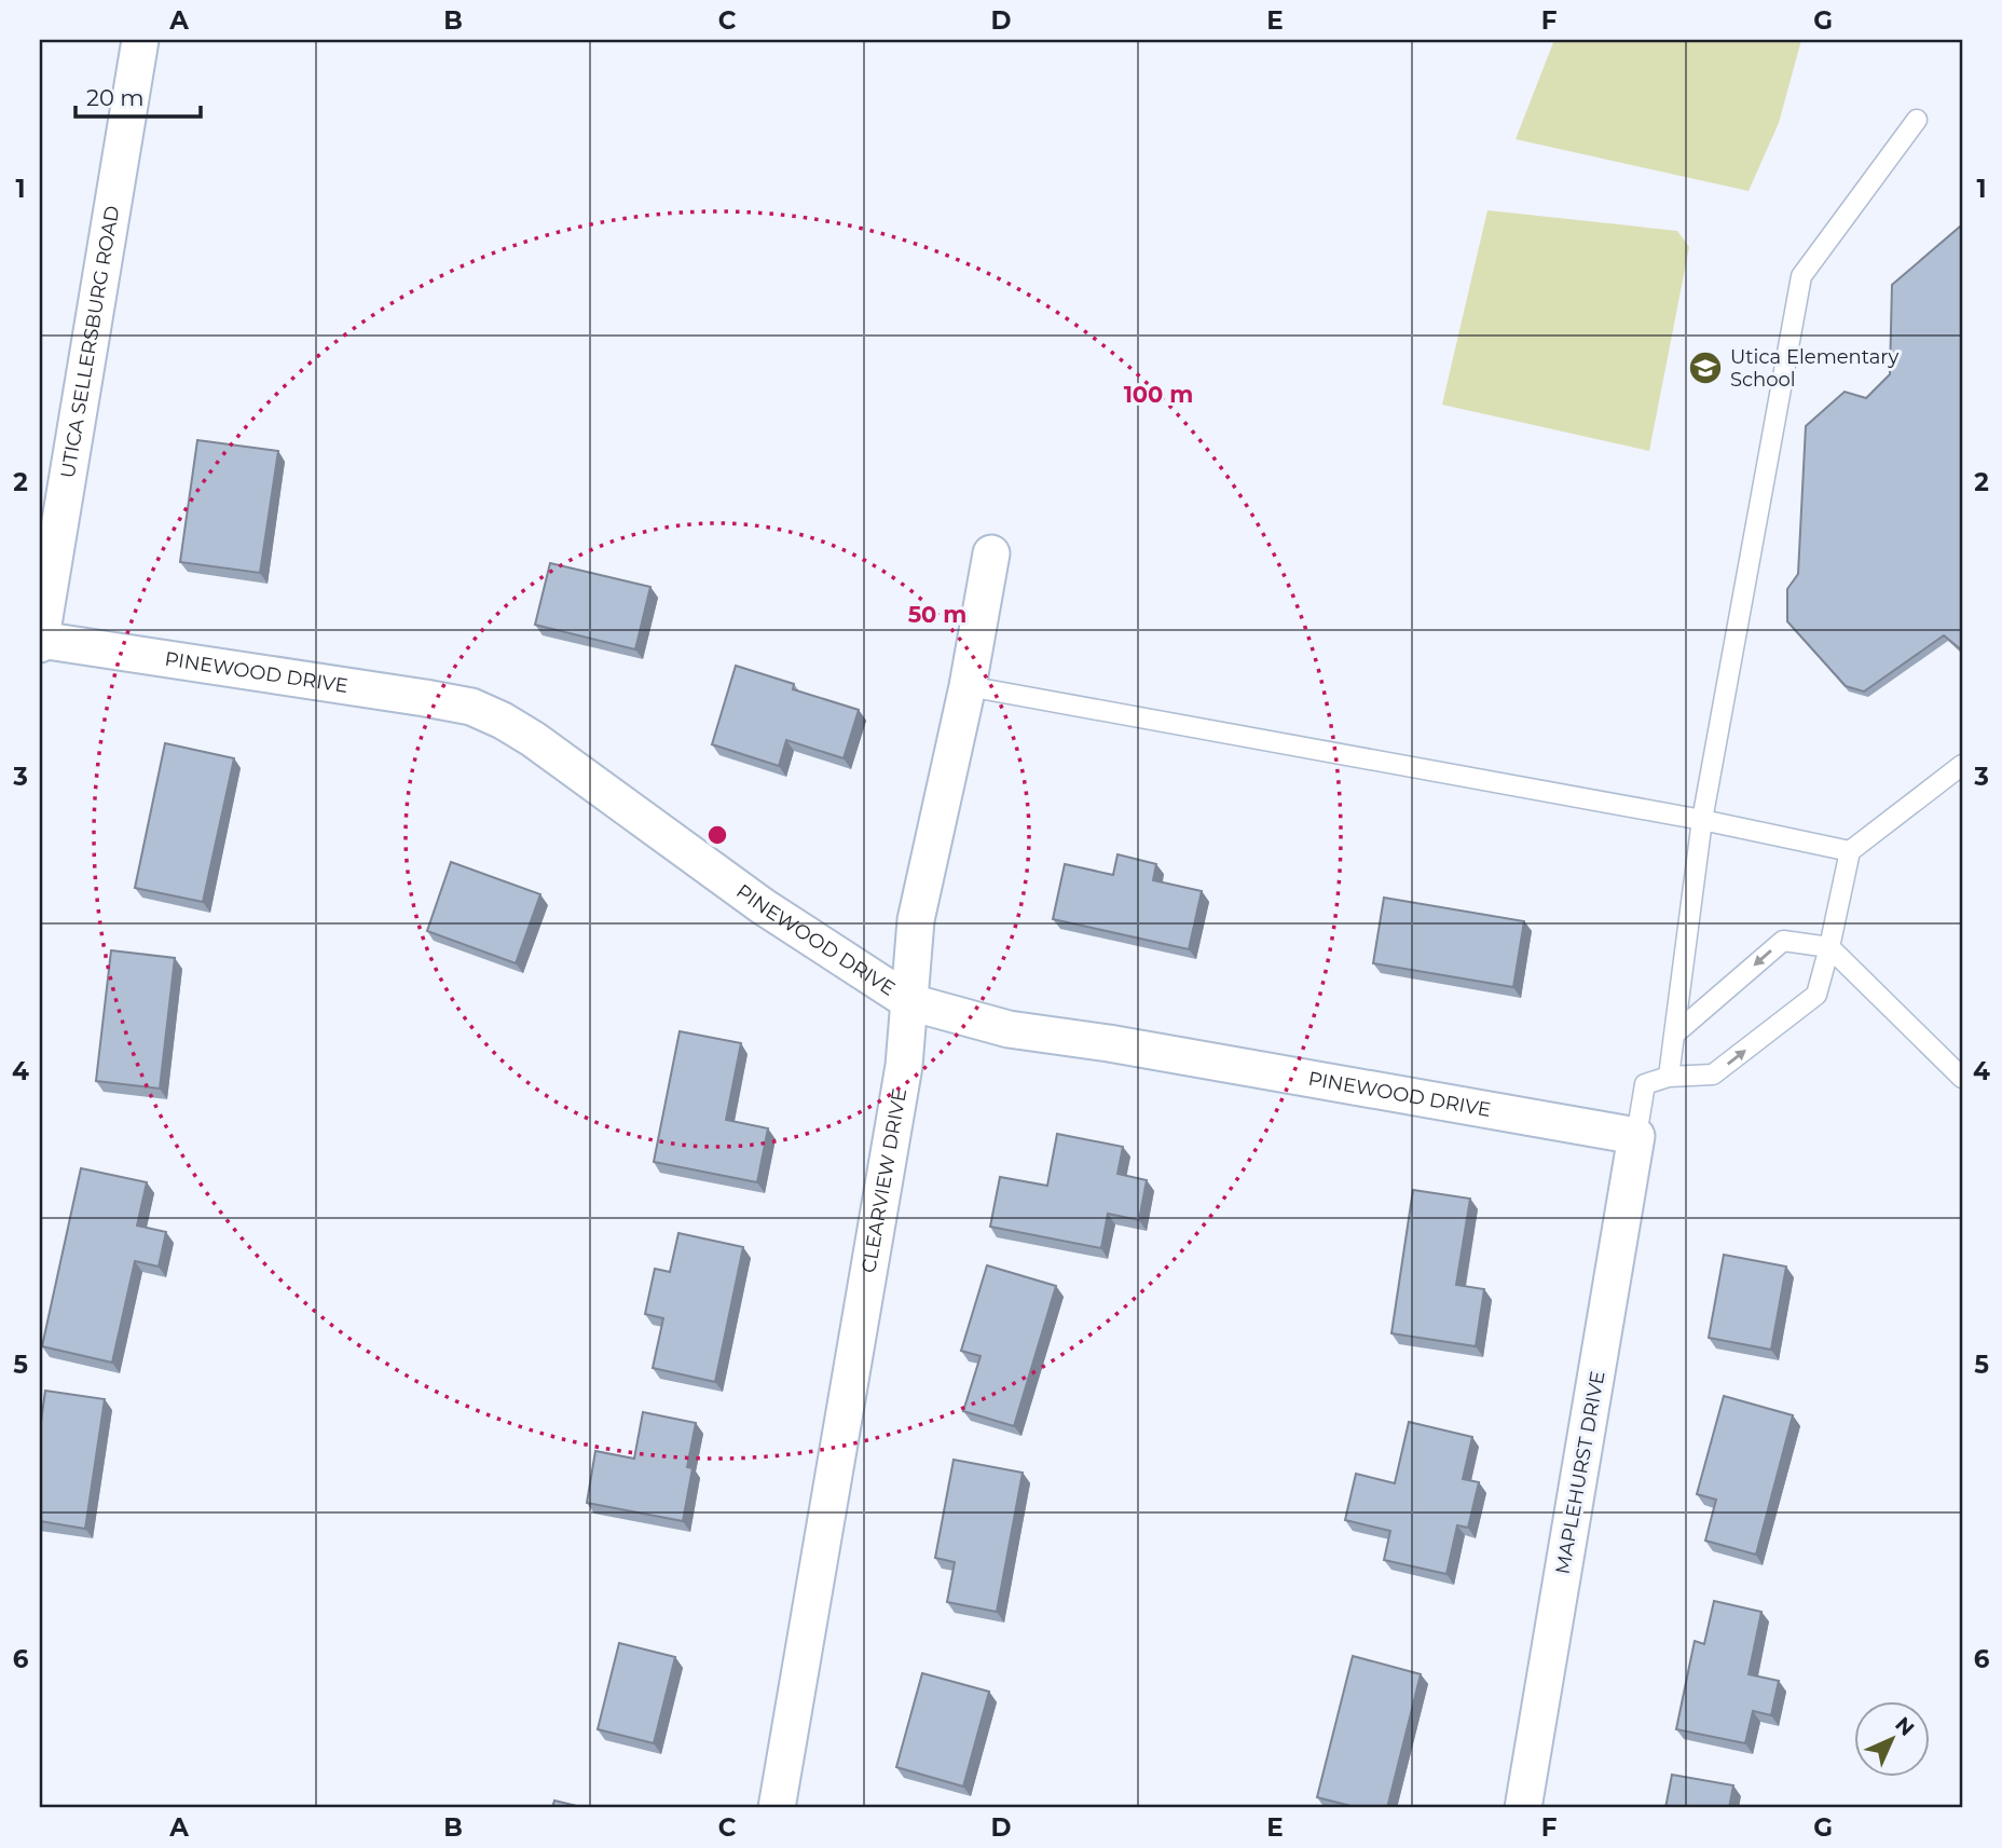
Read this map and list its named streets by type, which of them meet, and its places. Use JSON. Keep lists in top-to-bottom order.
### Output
{
  "streets": {
    "street": [
      "UTICA SELLERSBURG ROAD",
      "PINEWOOD DRIVE",
      "CLEARVIEW DRIVE",
      "MAPLEHURST DRIVE"
    ]
  },
  "crossings": [
    ["UTICA SELLERSBURG ROAD", "PINEWOOD DRIVE"],
    ["PINEWOOD DRIVE", "CLEARVIEW DRIVE"],
    ["PINEWOOD DRIVE", "MAPLEHURST DRIVE"]
  ],
  "places": {
    "school or university": ["Utica Elementary School"]
  },
  "scale_bar": "20 m",
  "north": "top right",
  "grid": {
    "columns": [
      "A",
      "B",
      "C",
      "D",
      "E",
      "F",
      "G"
    ],
    "rows": [
      "1",
      "2",
      "3",
      "4",
      "5",
      "6"
    ]
  },
  "rings": ["100 m", "50 m"]
}
